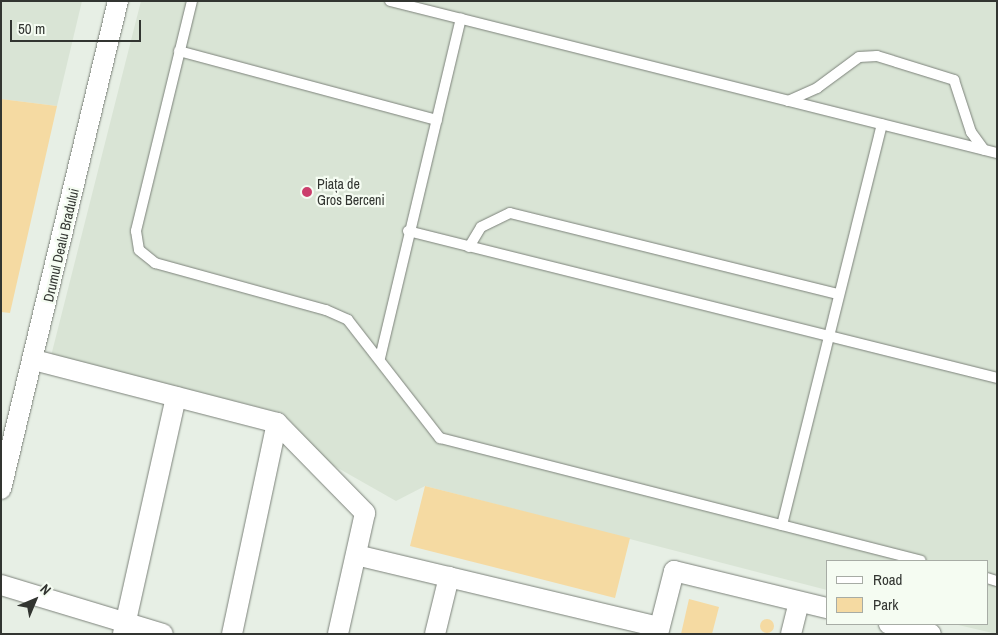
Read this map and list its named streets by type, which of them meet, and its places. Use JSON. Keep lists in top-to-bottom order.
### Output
{
  "streets": {
    "street": ["Drumul Dealu Bradului"]
  },
  "places": ["Piața de Gros Berceni"],
  "legend": ["Road", "Park"],
  "scale_bar": "50 m",
  "north": "top right"
}
